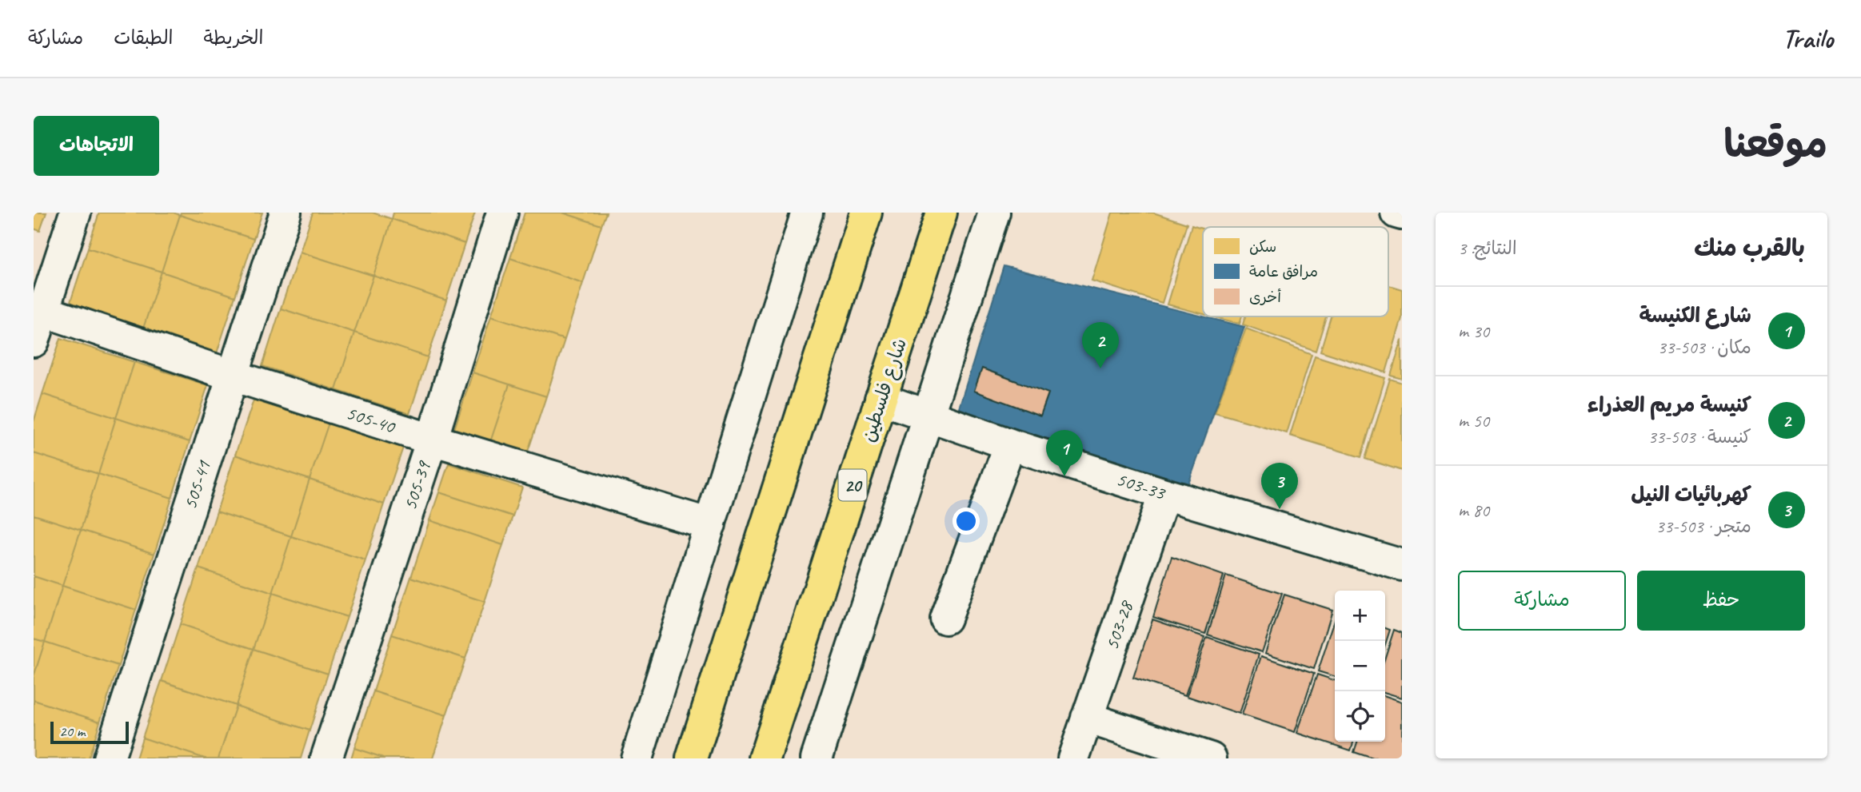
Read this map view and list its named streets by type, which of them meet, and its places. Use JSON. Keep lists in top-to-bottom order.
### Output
{
  "streets": {
    "main road": ["شارع فلسطين", "20"],
    "street": [
      "505-40",
      "505-41",
      "505-39",
      "503-33",
      "503-28"
    ]
  },
  "crossings": [
    ["شارع فلسطين", "503-33"],
    ["505-40", "505-41"],
    ["505-40", "505-39"],
    ["503-33", "503-28"]
  ],
  "legend": ["سكن", "مرافق عامة", "أخرى"],
  "scale_bar": "20 m",
  "page": {
    "header": "Trailo",
    "nav": ["الخريطة", "الطبقات", "مشاركة"],
    "title": "موقعنا",
    "buttons": [
      "الاتجاهات",
      ["حفظ", "مشاركة"]
    ],
    "heading": ["بالقرب منك", "النتائج: 3"],
    "list": [
      {
        "mark": "1",
        "name": "شارع الكنيسة",
        "note": "مكان · 503-33",
        "value": "30 m"
      },
      {
        "mark": "2",
        "name": "كنيسة مريم العذراء",
        "note": "كنيسة · 503-33",
        "value": "50 m"
      },
      {
        "mark": "3",
        "name": "كهربائيات النيل",
        "note": "متجر · 503-33",
        "value": "80 m"
      }
    ],
    "pins": ["2", "1", "3"],
    "map_buttons": ["+", "−"],
    "scale": "20 m"
  }
}
